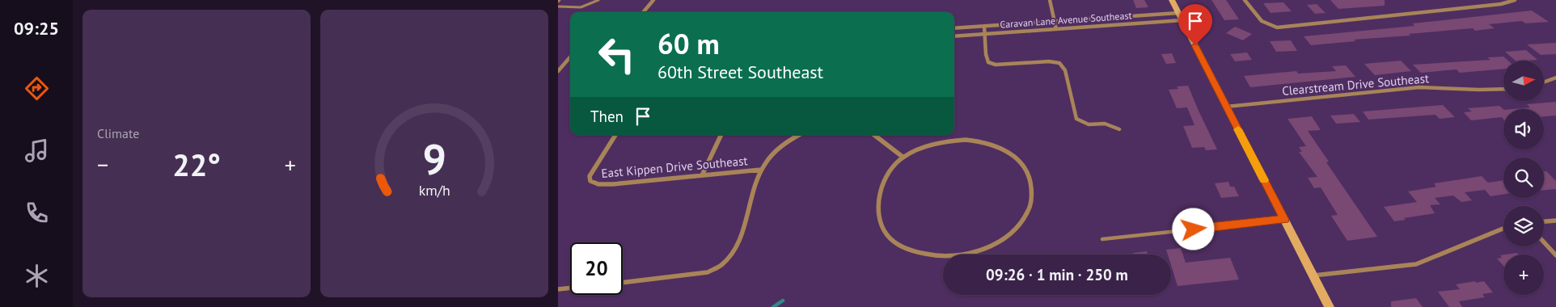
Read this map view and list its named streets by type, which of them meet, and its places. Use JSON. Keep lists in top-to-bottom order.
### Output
{
  "streets": {
    "street": ["Caravan Lane Avenue Southeast", "Clearstream Drive Southeast", "East Kippen Drive Southeast"]
  },
  "north": "right",
  "page": {
    "tabs": "09:25",
    "tile": "Climate",
    "turn": ["60 m", "60th Street Southeast"],
    "map_buttons": "+",
    "then": "Then",
    "heat": ["−", "22°", "+"],
    "limit": "20",
    "trip": "09:26 · 1 min · 250 m",
    "gauge": ["9", "km/h"]
  }
}
